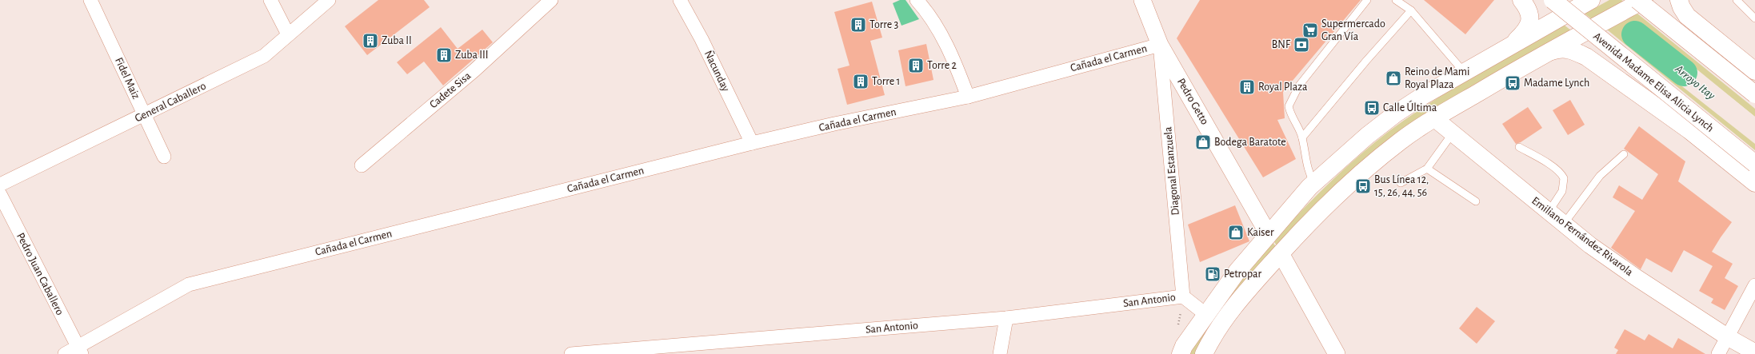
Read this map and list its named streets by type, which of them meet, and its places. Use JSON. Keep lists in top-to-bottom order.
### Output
{
  "streets": {
    "highway": ["Avenida Madame Elisa Alicia Lynch"],
    "street": [
      "Cañada el Carmen",
      "Ñacunday",
      "Fidel Maiz",
      "Cadete Sisa",
      "Pedro Getto",
      "General Caballero",
      "Diagonal Estanzuela",
      "Emiliano Fernández Rivarola",
      "Pedro Juan Caballero",
      "San Antonio"
    ]
  },
  "crossings": [
    ["Cañada el Carmen", "Ñacunday"],
    ["Cañada el Carmen", "Pedro Getto"],
    ["Cañada el Carmen", "Diagonal Estanzuela"],
    ["Cañada el Carmen", "Pedro Juan Caballero"],
    ["Fidel Maiz", "General Caballero"],
    ["Pedro Getto", "Diagonal Estanzuela"],
    ["Diagonal Estanzuela", "San Antonio"]
  ],
  "water": ["Arroyo Itay"],
  "places": {
    "building": [
      "Torre 3",
      "Zuba II",
      "Zuba III",
      "Torre 2",
      "Torre 1",
      "Royal Plaza"
    ],
    "supermarket": ["Supermercado Gran Vía"],
    "bank": ["BNF"],
    "shop": ["Reino de Mami Royal Plaza", "Bodega Baratote", "Kaiser"],
    "bus stop": ["Madame Lynch", "Calle Última", "Bus Línea 12, 15, 26, 44, 56"],
    "fuel station": ["Petropar"]
  }
}
